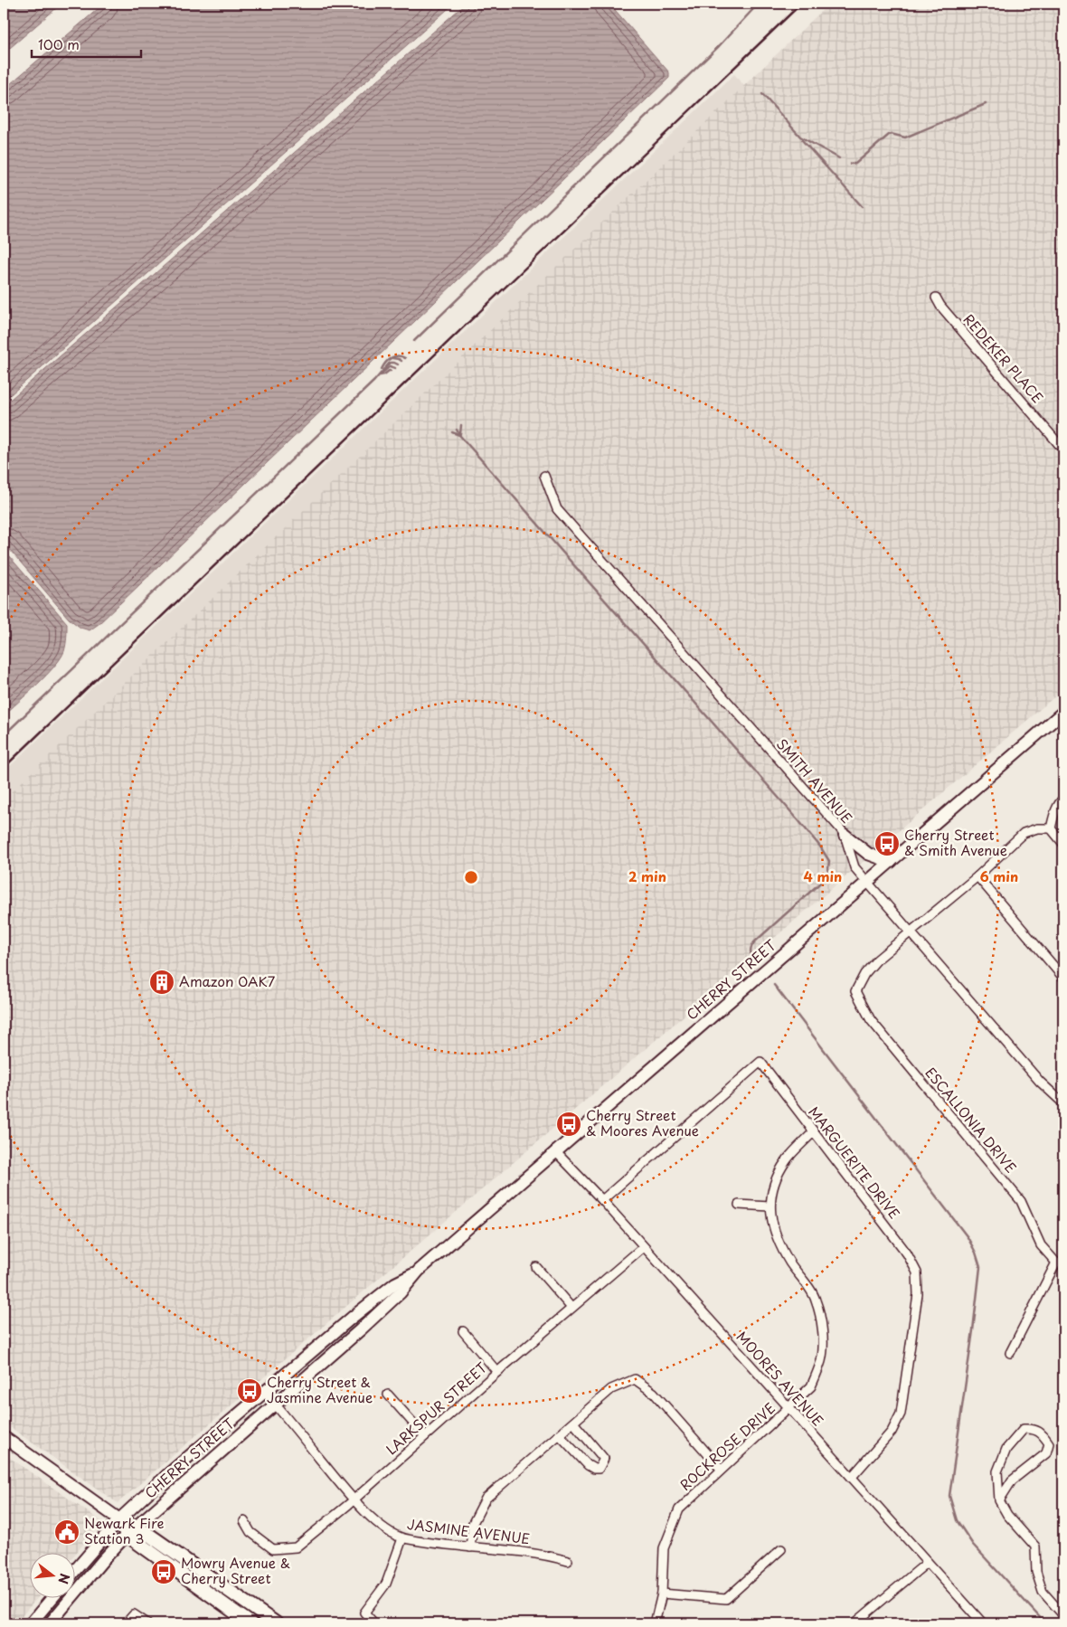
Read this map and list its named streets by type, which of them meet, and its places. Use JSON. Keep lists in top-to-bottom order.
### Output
{
  "streets": {
    "main road": ["CHERRY STREET"],
    "street": [
      "REDEKER PLACE",
      "SMITH AVENUE",
      "ESCALLONIA DRIVE",
      "MARGUERITE DRIVE",
      "MOORES AVENUE",
      "LARKSPUR STREET",
      "ROCKROSE DRIVE",
      "JASMINE AVENUE"
    ]
  },
  "crossings": [
    ["SMITH AVENUE", "CHERRY STREET"],
    ["SMITH AVENUE", "ESCALLONIA DRIVE"],
    ["CHERRY STREET", "MOORES AVENUE"],
    ["CHERRY STREET", "JASMINE AVENUE"],
    ["MARGUERITE DRIVE", "MOORES AVENUE"],
    ["MARGUERITE DRIVE", "ROCKROSE DRIVE"],
    ["MOORES AVENUE", "LARKSPUR STREET"],
    ["MOORES AVENUE", "ROCKROSE DRIVE"],
    ["LARKSPUR STREET", "JASMINE AVENUE"]
  ],
  "places": {
    "bus stop": [
      "Cherry Street & Smith Avenue",
      "Cherry Street & Moores Avenue",
      "Cherry Street & Jasmine Avenue",
      "Mowry Avenue & Cherry Street"
    ],
    "building": ["Amazon OAK7"],
    "public building": ["Newark Fire Station 3"]
  },
  "scale_bar": "100 m",
  "north": "right",
  "rings": ["2 min", "4 min", "6 min"]
}
